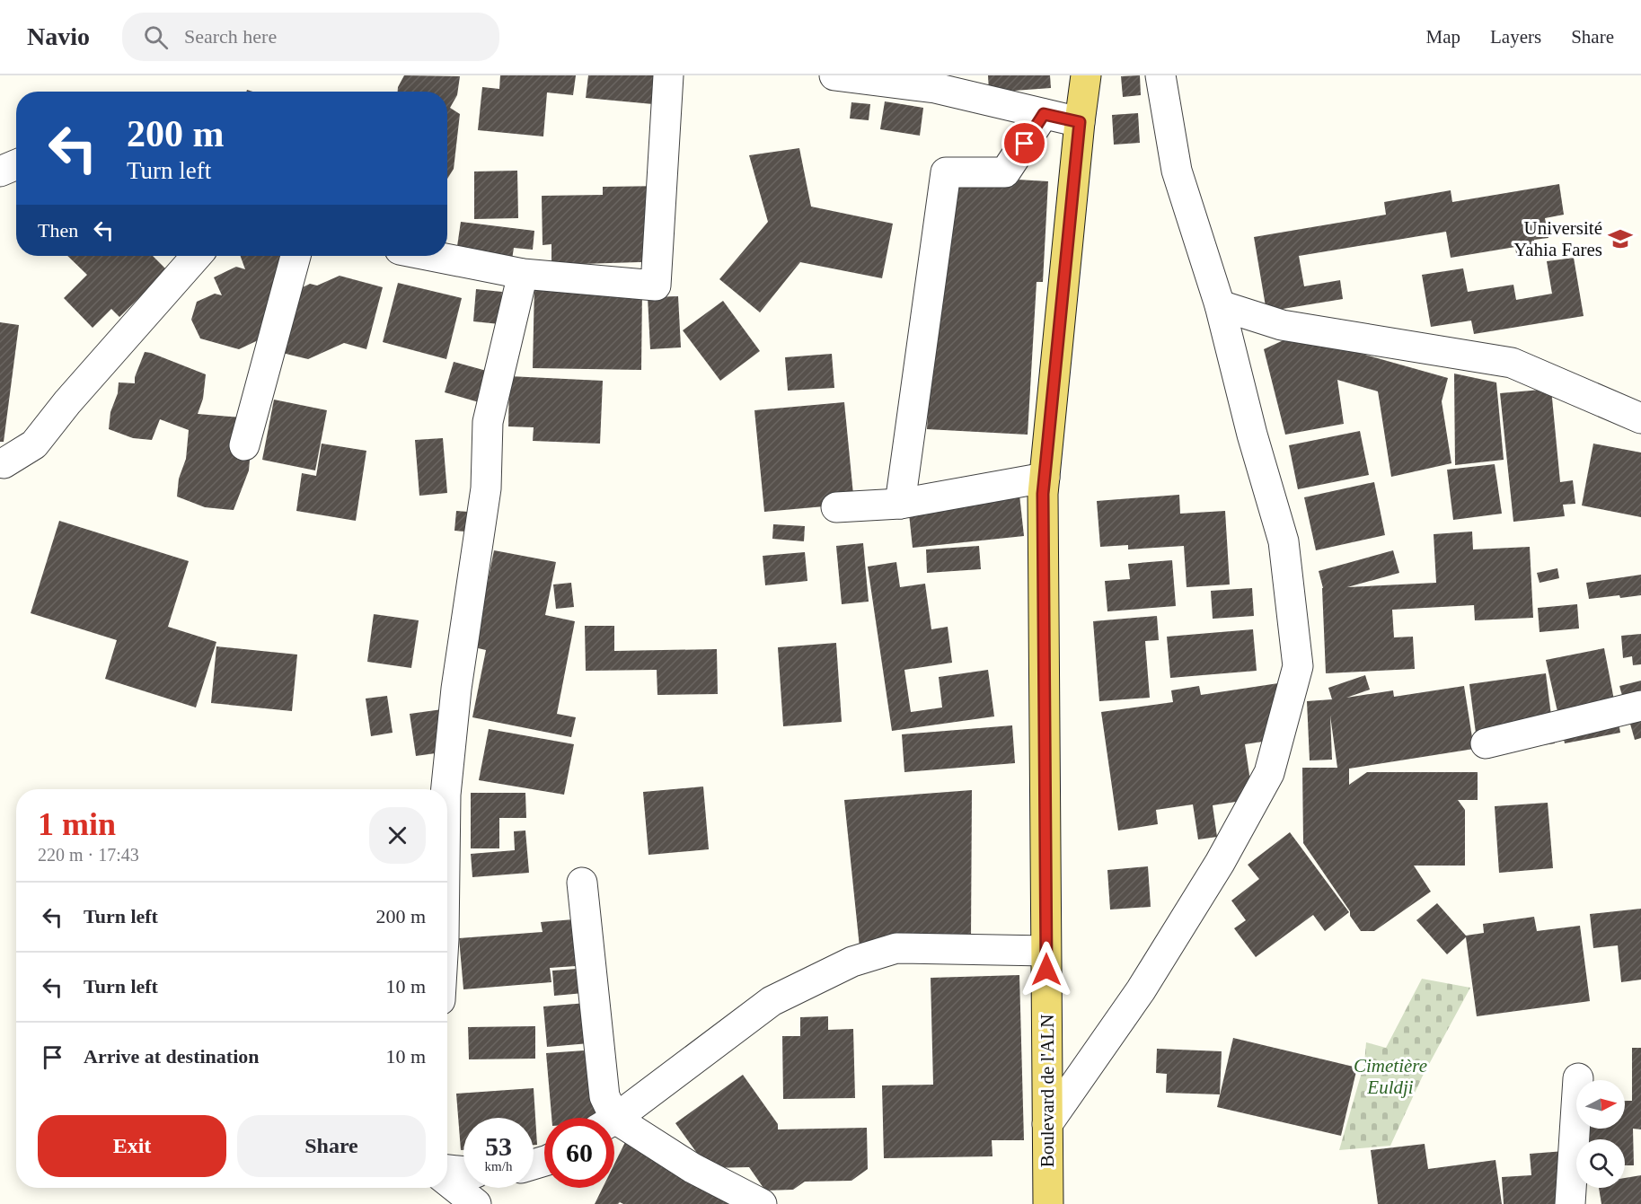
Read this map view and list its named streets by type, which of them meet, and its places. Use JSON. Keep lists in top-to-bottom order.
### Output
{
  "streets": {
    "main road": ["Boulevard de l'ALN"]
  },
  "parks": ["Cimetière Euldji"],
  "places": {
    "school or university": ["Université Yahia Fares"]
  },
  "north": "right",
  "page": {
    "header": "Navio",
    "search": "Search here",
    "nav": ["Map", "Layers", "Share"],
    "turn": ["200 m", "Turn left"],
    "then": "Then",
    "heading": ["1 min", "220 m · 17:43"],
    "list": [
      {
        "name": "Turn left",
        "value": "200 m"
      },
      {
        "name": "Turn left",
        "value": "10 m"
      },
      {
        "name": "Arrive at destination",
        "value": "10 m"
      }
    ],
    "buttons": ["Exit", "Share"],
    "speed": "53 km/h",
    "limit": "60"
  }
}
